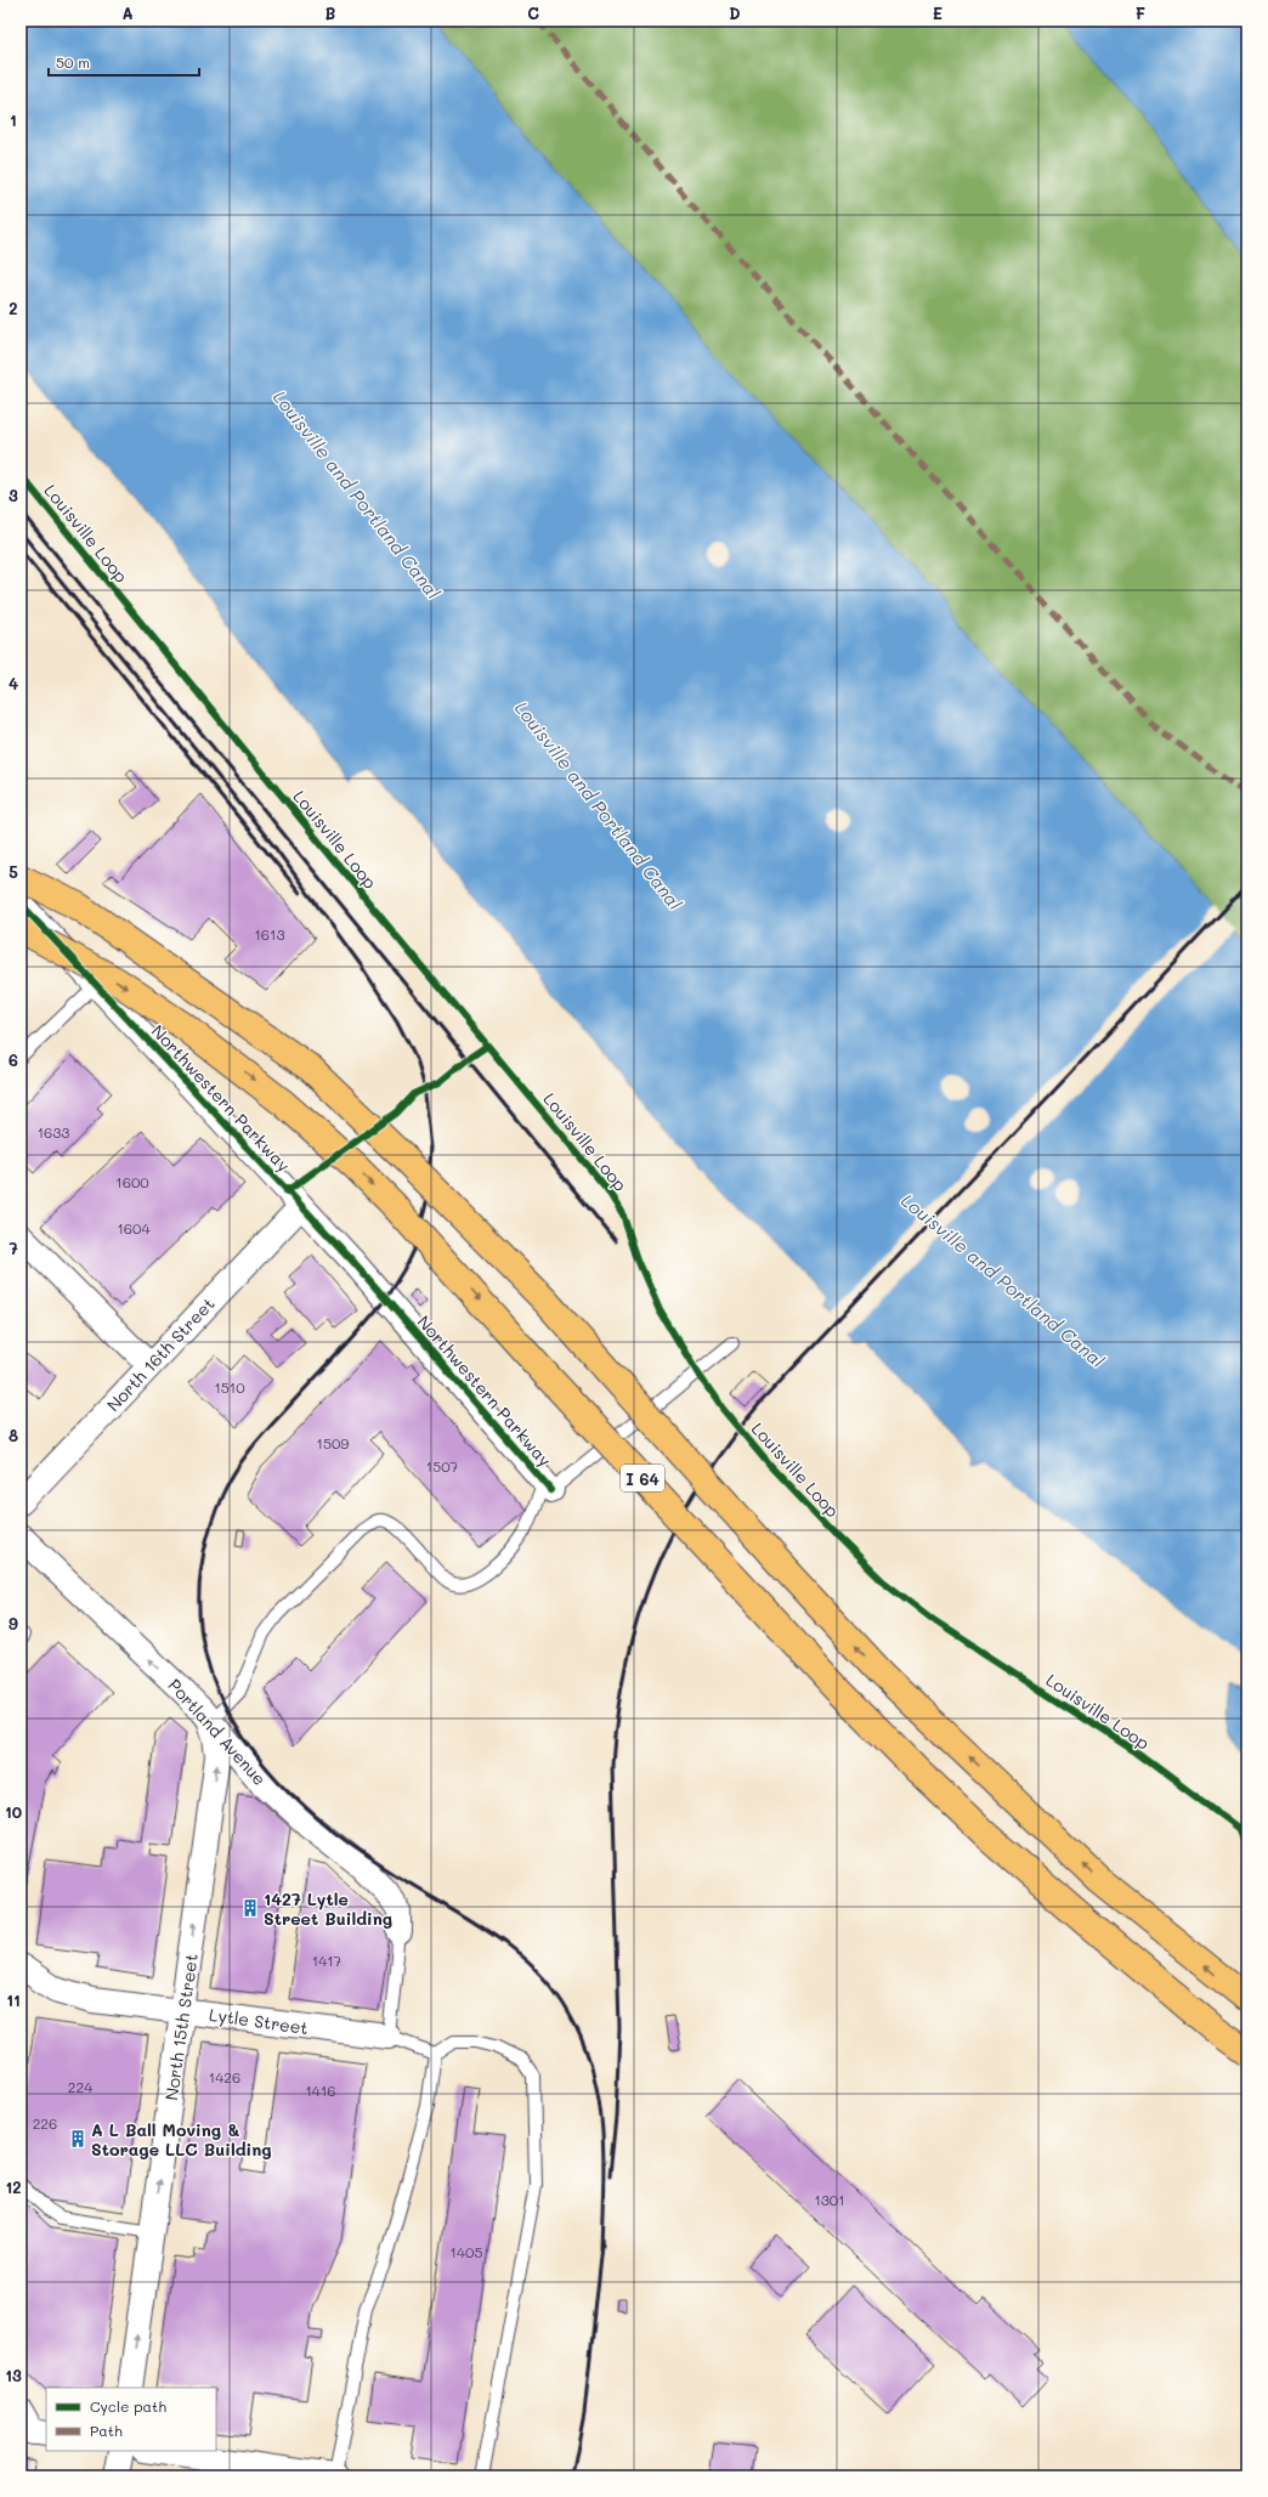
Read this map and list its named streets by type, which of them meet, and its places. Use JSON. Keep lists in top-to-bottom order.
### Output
{
  "streets": {
    "highway": ["I 64"],
    "street": [
      "Northwestern Parkway",
      "North 16th Street",
      "Portland Avenue",
      "Lytle Street",
      "North 15th Street"
    ],
    "cycle path": ["Louisville Loop"]
  },
  "crossings": [
    ["Northwestern Parkway", "North 16th Street"],
    ["Portland Avenue", "North 15th Street"],
    ["Lytle Street", "North 15th Street"]
  ],
  "one_way": ["Portland Avenue", "North 15th Street"],
  "water": ["Louisville and Portland Canal"],
  "places": {
    "building": ["1427 Lytle Street Building", "A L Ball Moving & Storage LLC Building"]
  },
  "house_numbers": [
    "1613",
    "1633",
    "1600",
    "1604",
    "1510",
    "1509",
    "1507",
    "1417",
    "1426",
    "224",
    "1416",
    "226",
    "1301",
    "1405"
  ],
  "legend": ["Cycle path", "Path"],
  "scale_bar": "50 m",
  "grid": {
    "columns": [
      "A",
      "B",
      "C",
      "D",
      "E",
      "F"
    ],
    "rows": [
      "1",
      "2",
      "3",
      "4",
      "5",
      "6",
      "7",
      "8",
      "9",
      "10",
      "11",
      "12",
      "13"
    ]
  }
}
